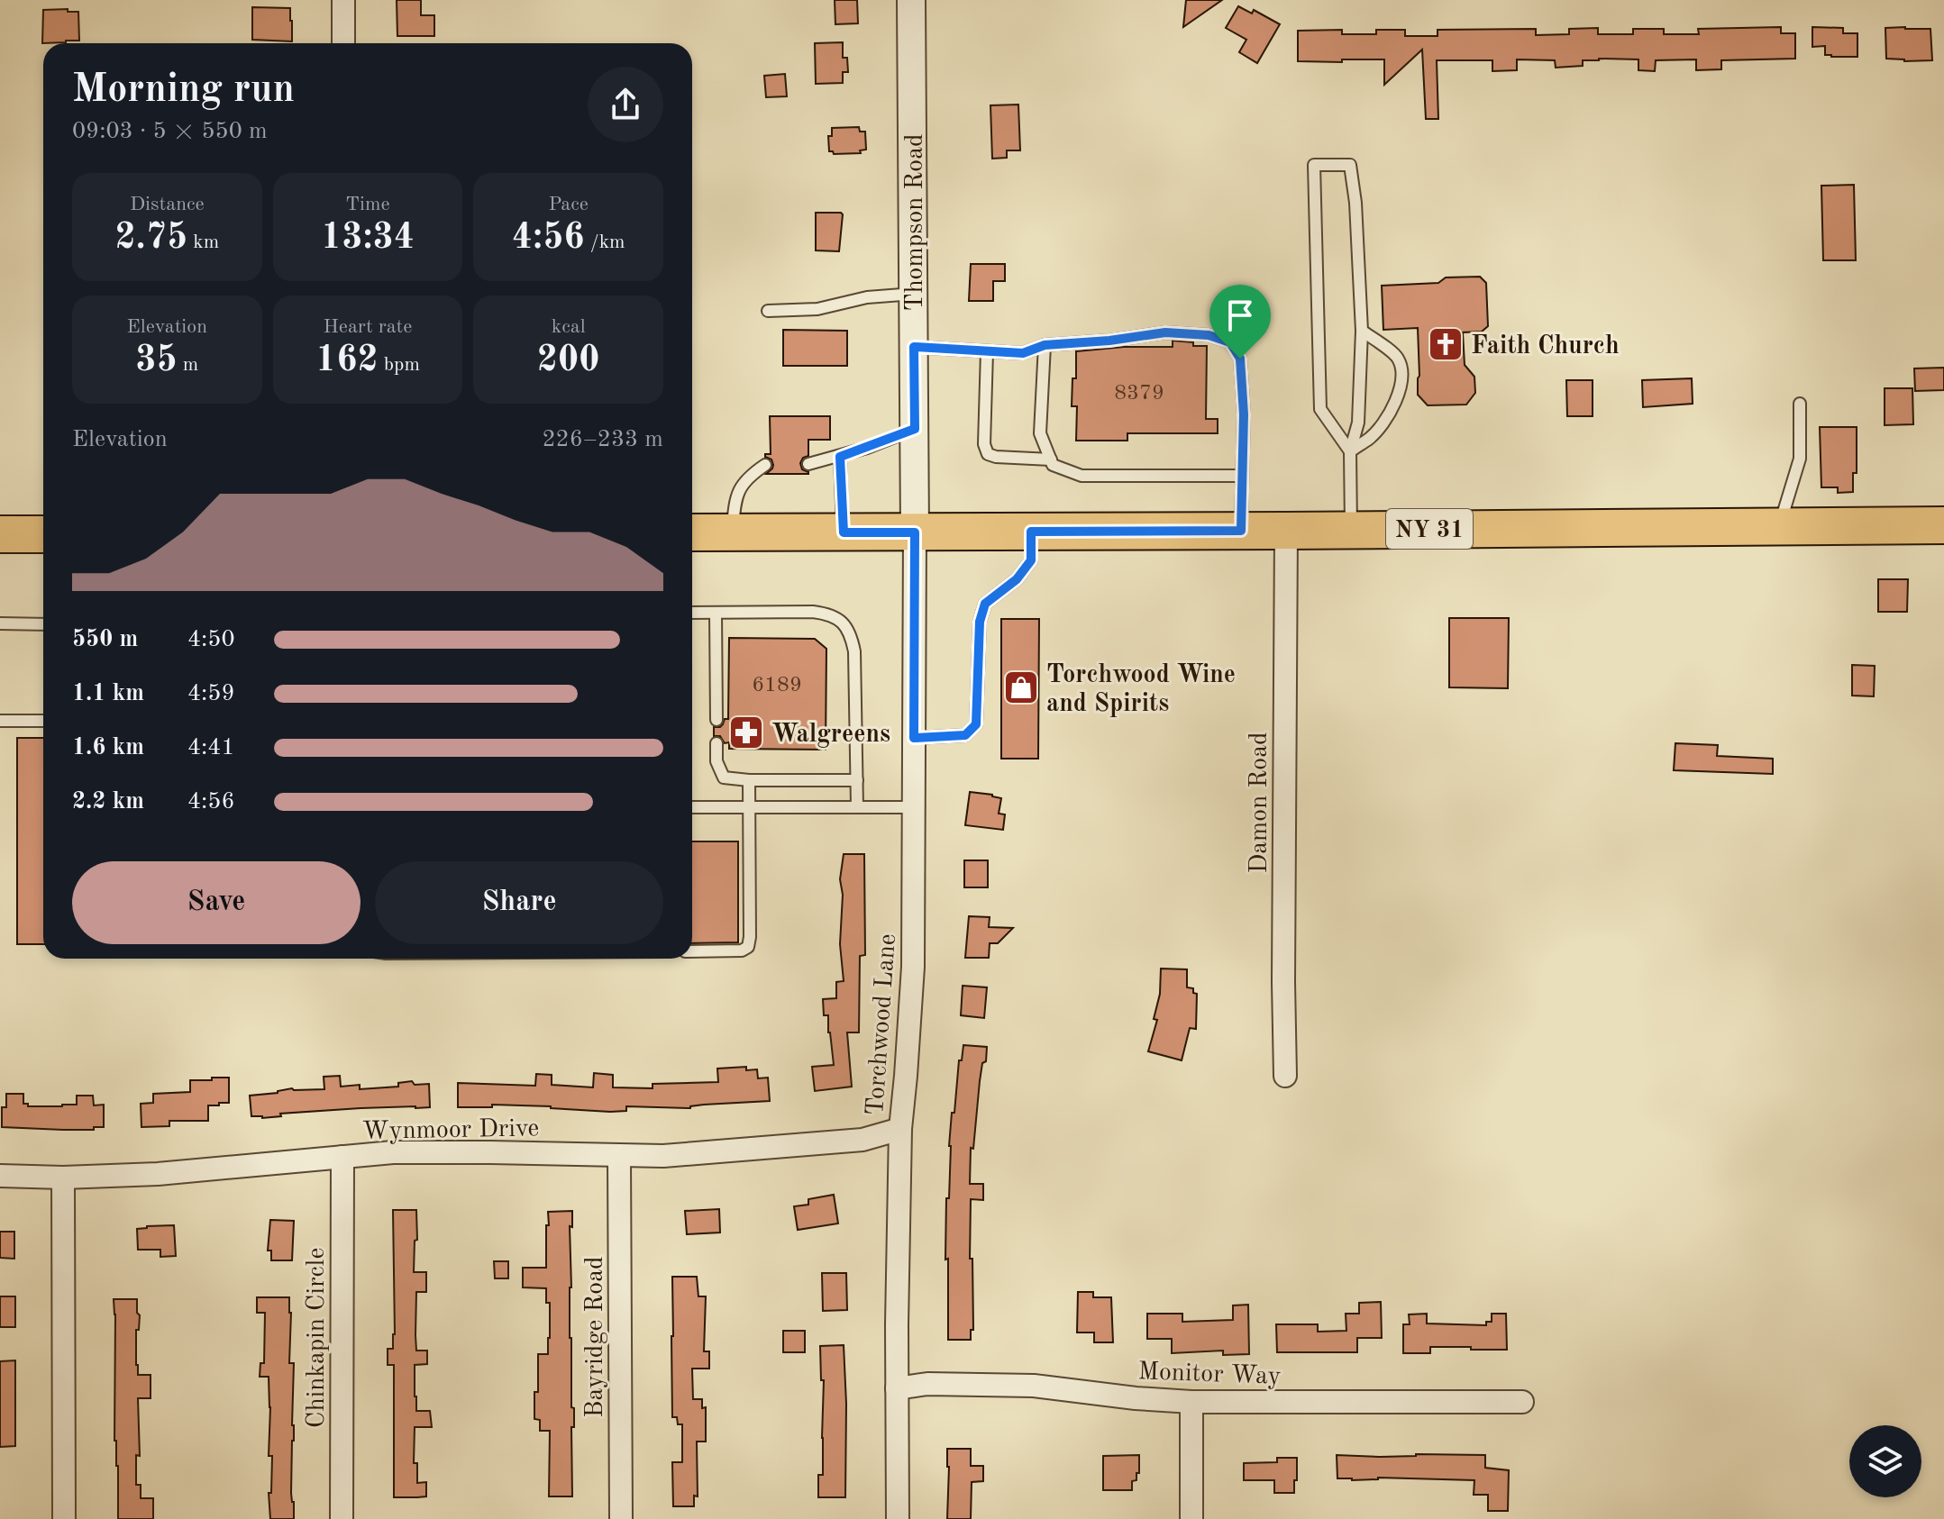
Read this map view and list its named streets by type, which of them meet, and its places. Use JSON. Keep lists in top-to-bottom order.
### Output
{
  "streets": {
    "main road": ["NY 31"],
    "street": [
      "Thompson Road",
      "Damon Road",
      "Torchwood Lane",
      "Wynmoor Drive",
      "Bayridge Road",
      "Chinkapin Circle",
      "Monitor Way"
    ]
  },
  "crossings": [
    ["Thompson Road", "NY 31"],
    ["Thompson Road", "Torchwood Lane"],
    ["NY 31", "Damon Road"],
    ["NY 31", "Torchwood Lane"],
    ["Torchwood Lane", "Wynmoor Drive"],
    ["Torchwood Lane", "Monitor Way"],
    ["Wynmoor Drive", "Bayridge Road"],
    ["Wynmoor Drive", "Chinkapin Circle"]
  ],
  "places": {
    "church": ["Faith Church"],
    "shop": ["Torchwood Wine and Spirits"],
    "pharmacy": ["Walgreens"]
  },
  "house_numbers": ["8379", "6189"],
  "page": {
    "heading": ["Morning run", "09:03 · 5 × 550 m"],
    "stats": [
      ["Distance", "2.75 km"],
      ["Time", "13:34"],
      ["Pace", "4:56 /km"],
      ["Elevation", "35 m"],
      ["Heart rate", "162 bpm"],
      ["kcal", "200"]
    ],
    "chart": ["Elevation", "226–233 m"],
    "list": [
      {
        "name": "550 m",
        "note": "4:50"
      },
      {
        "name": "1.1 km",
        "note": "4:59"
      },
      {
        "name": "1.6 km",
        "note": "4:41"
      },
      {
        "name": "2.2 km",
        "note": "4:56"
      }
    ],
    "buttons": ["Save", "Share"]
  }
}
